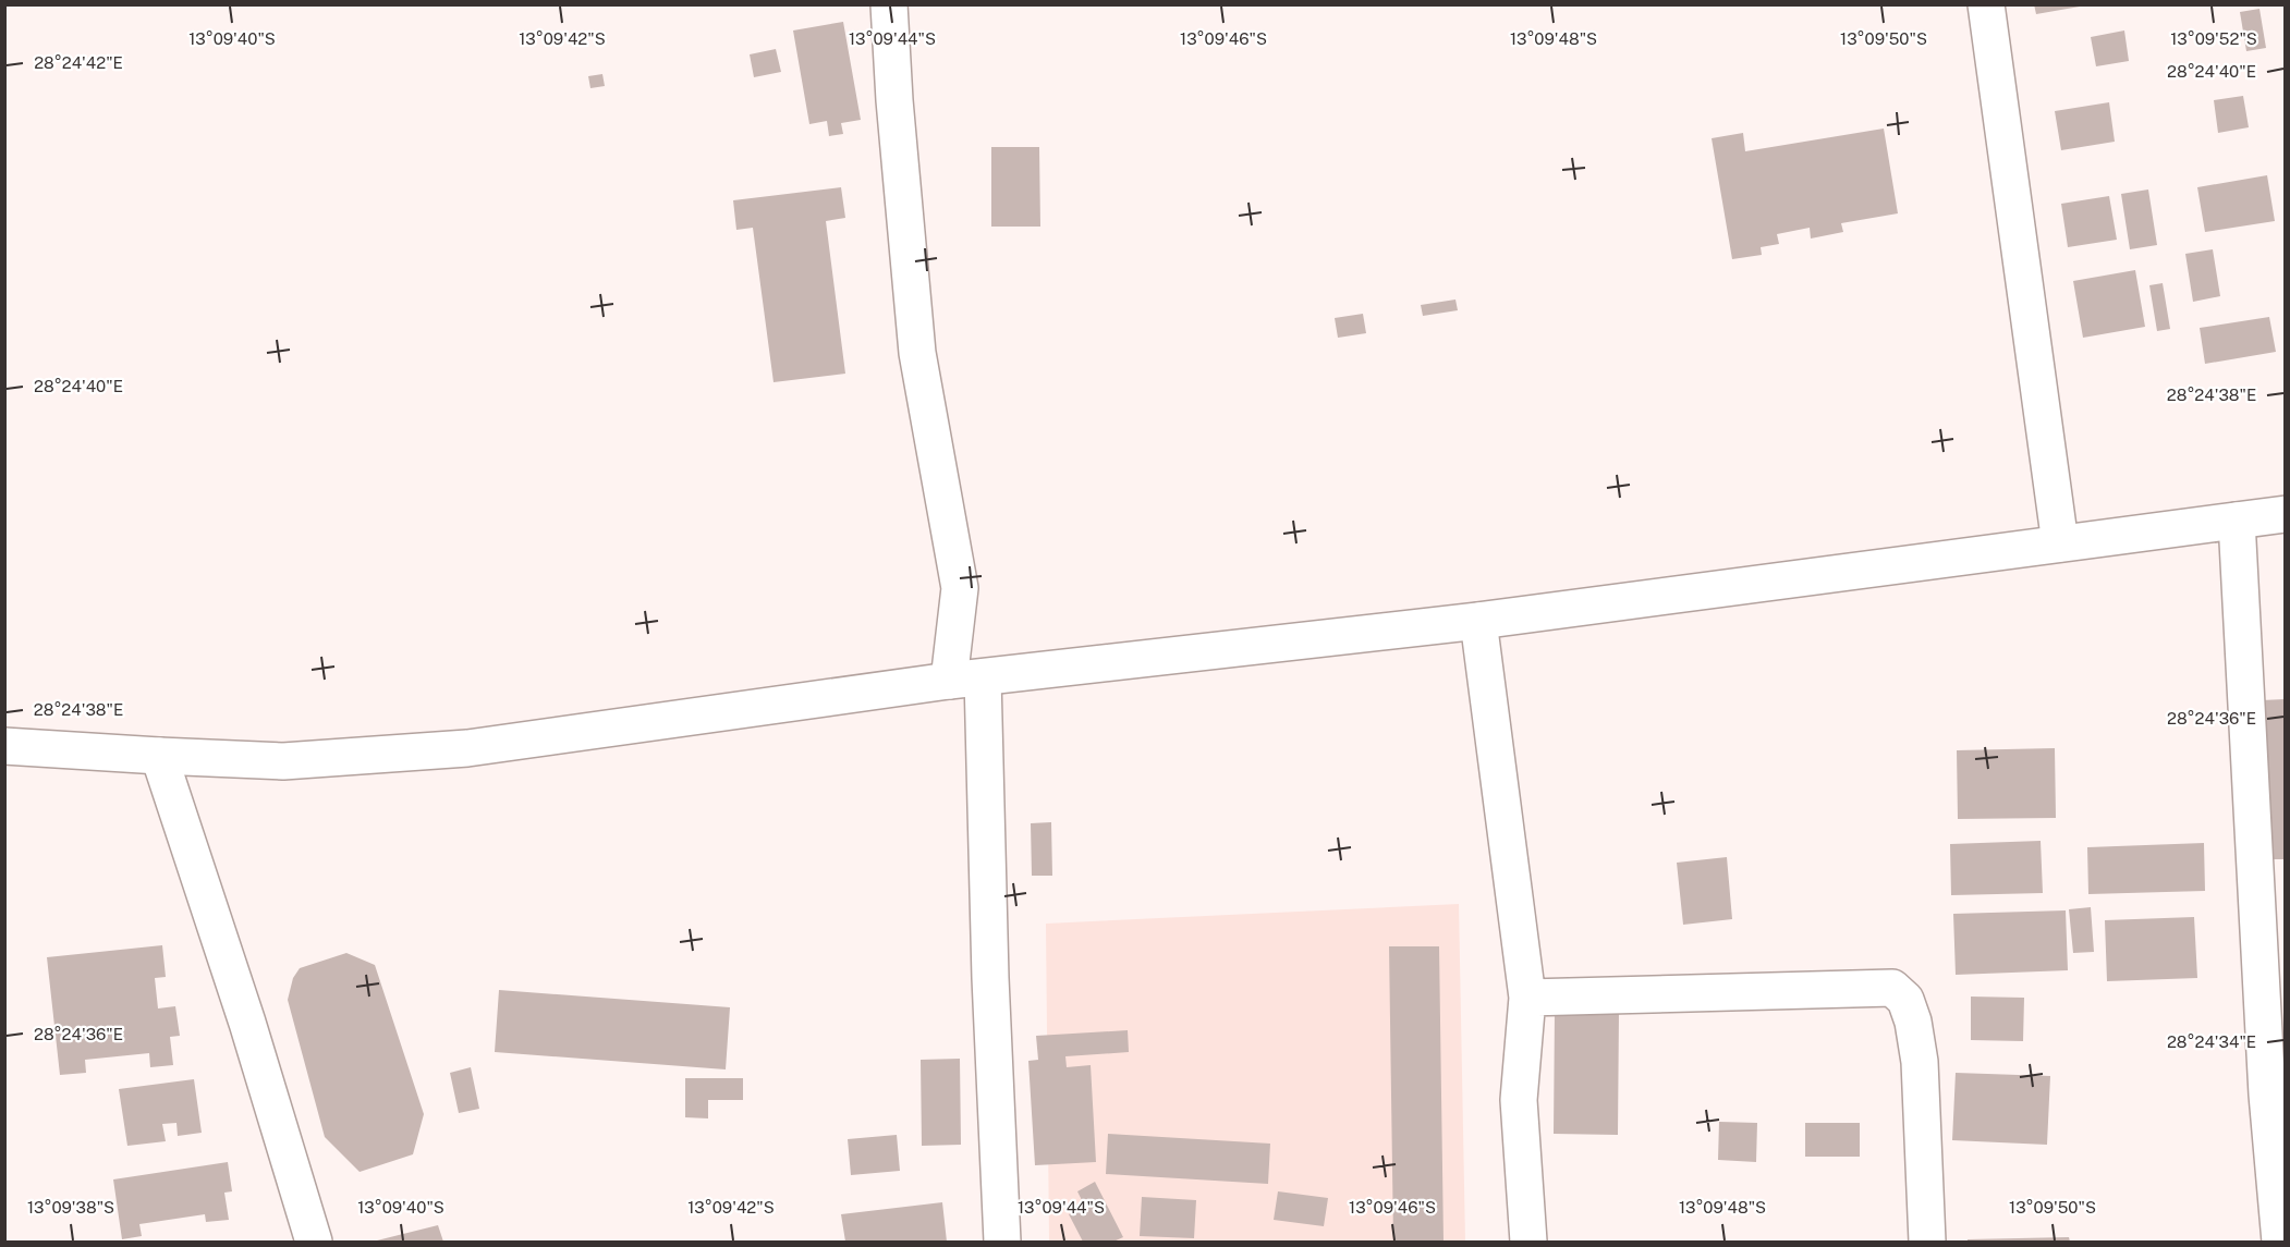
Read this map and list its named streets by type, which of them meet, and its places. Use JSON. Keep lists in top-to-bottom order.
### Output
{
  "coordinates": [
    "13°09'40\"S",
    "13°09'42\"S",
    "13°09'44\"S",
    "13°09'46\"S",
    "13°09'48\"S",
    "13°09'50\"S",
    "13°09'52\"S",
    "28°24'42\"E",
    "28°24'40\"E",
    "28°24'38\"E",
    "28°24'36\"E",
    "28°24'34\"E",
    "13°09'38\"S"
  ]
}
